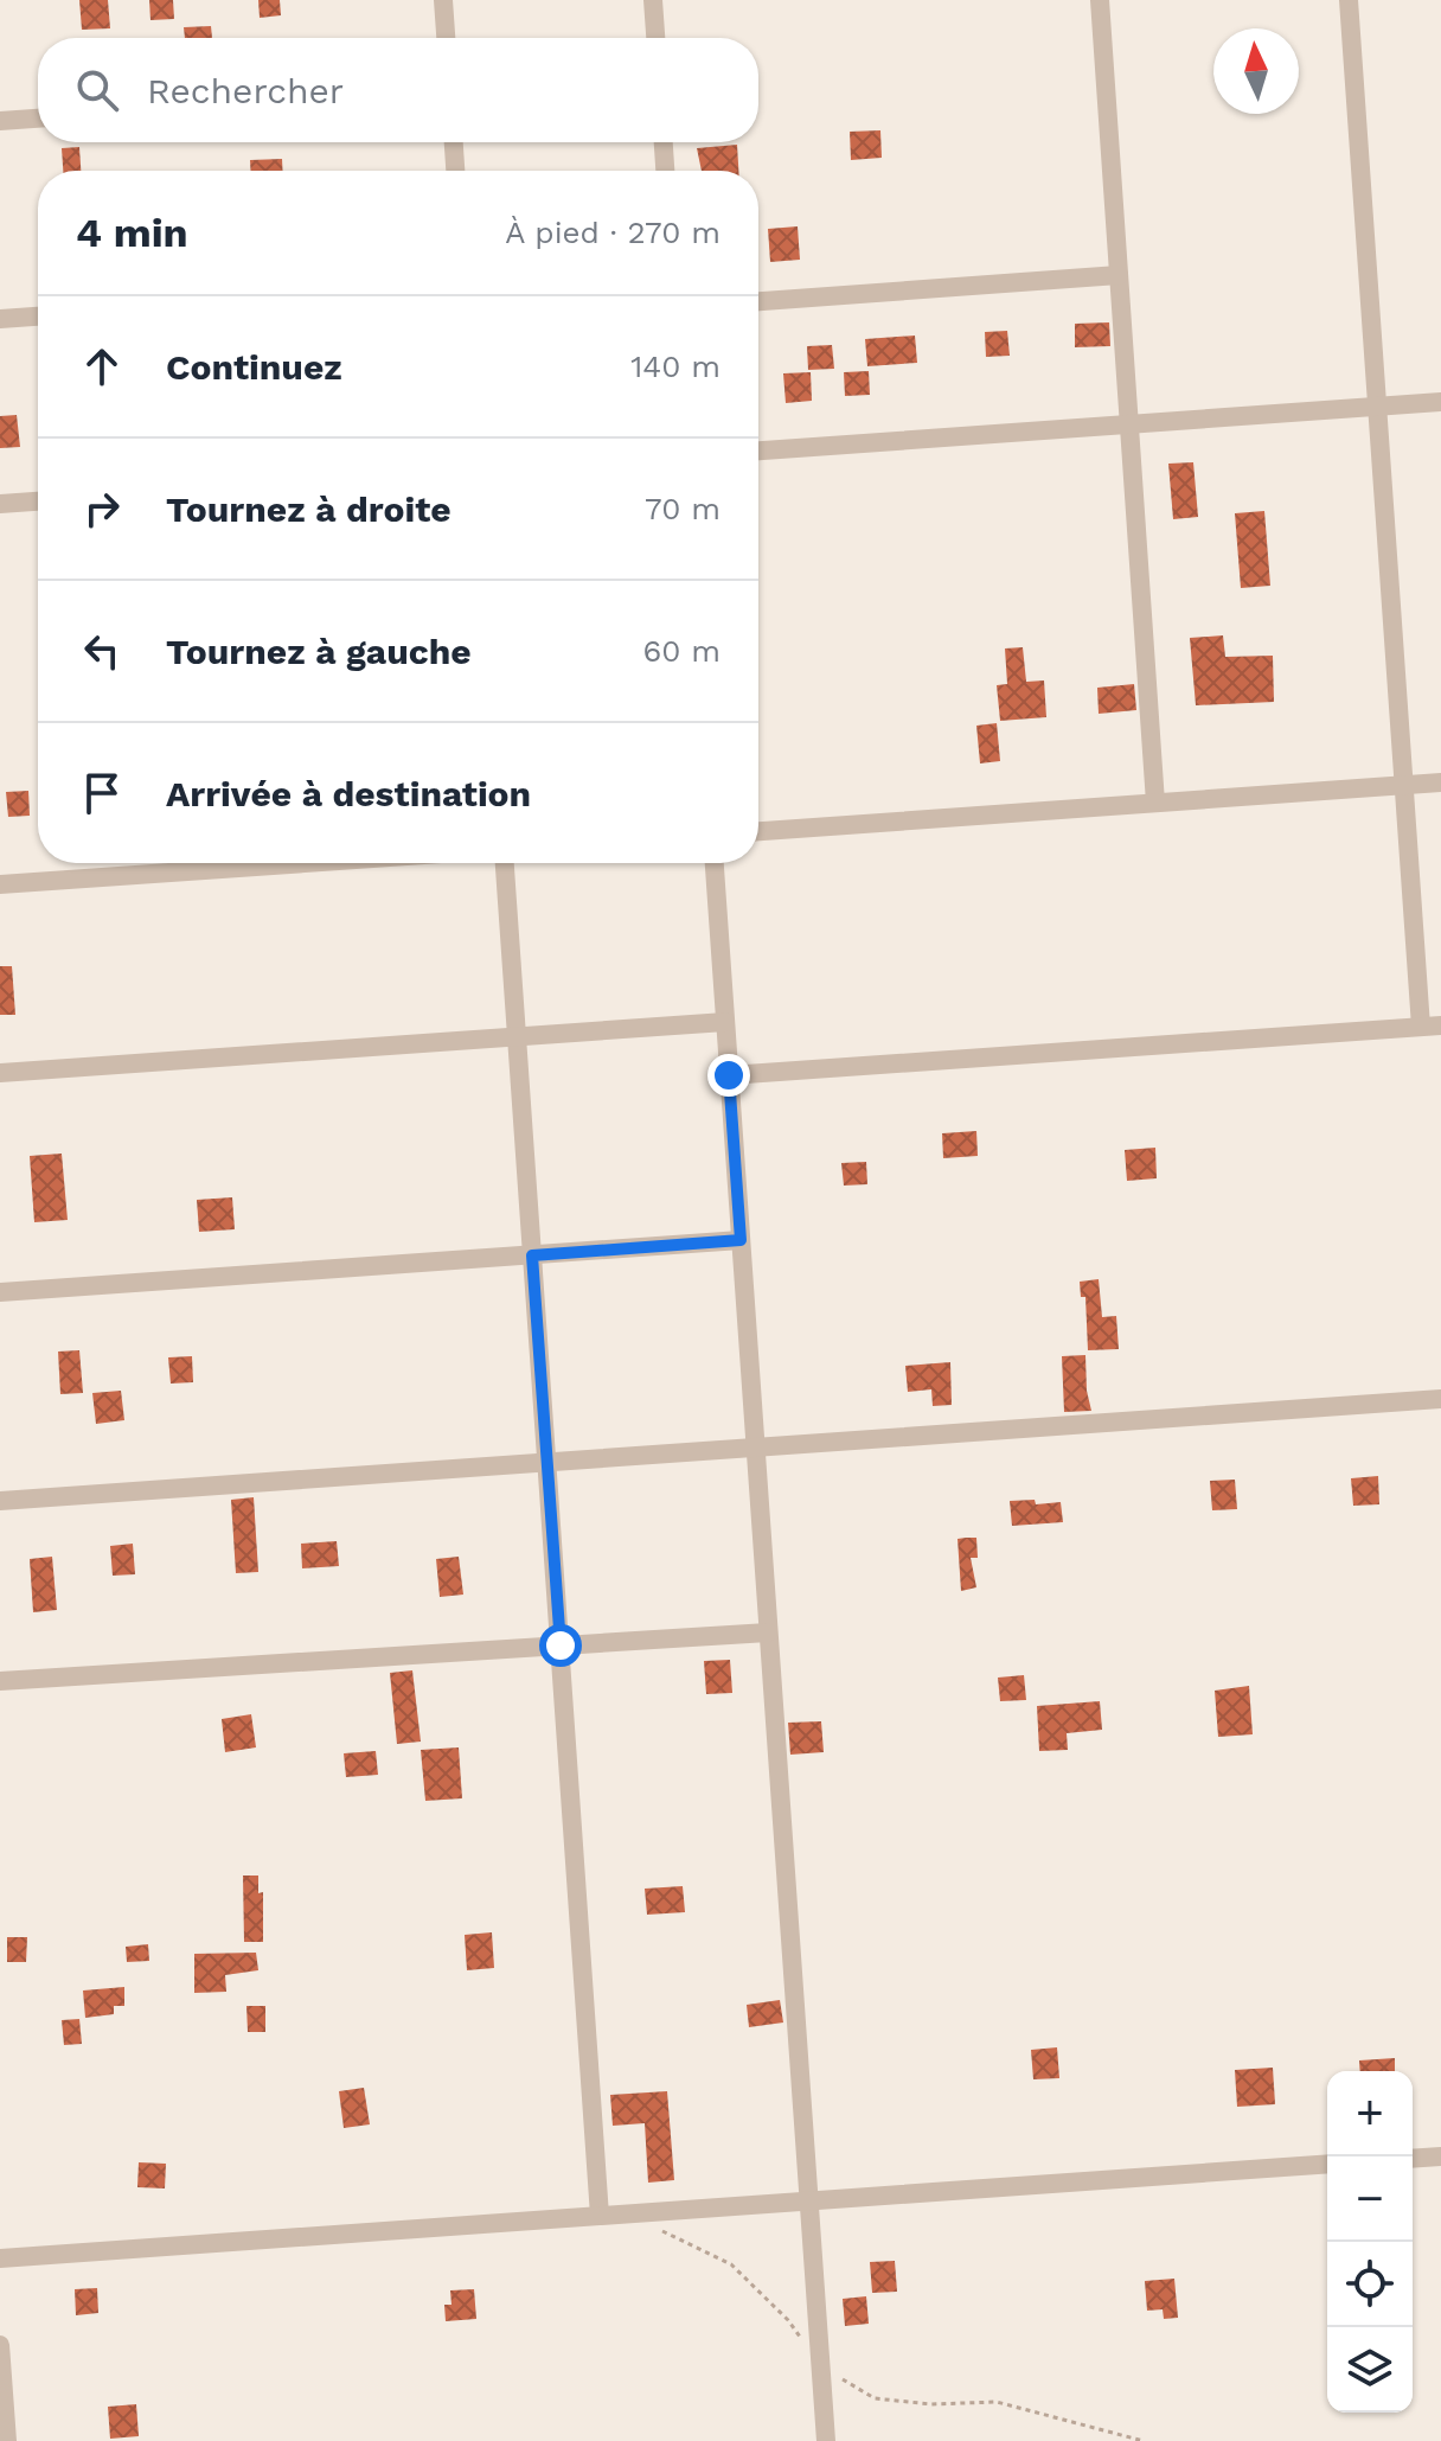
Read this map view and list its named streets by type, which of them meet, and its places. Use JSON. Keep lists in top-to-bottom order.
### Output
{
  "north": "top",
  "page": {
    "search": "Rechercher",
    "heading": ["4 min", "À pied · 270 m"],
    "list": [
      ["Continuez", "140 m"],
      ["Tournez à droite", "70 m"],
      ["Tournez à gauche", "60 m"],
      "Arrivée à destination"
    ],
    "map_buttons": ["+", "−"]
  }
}
